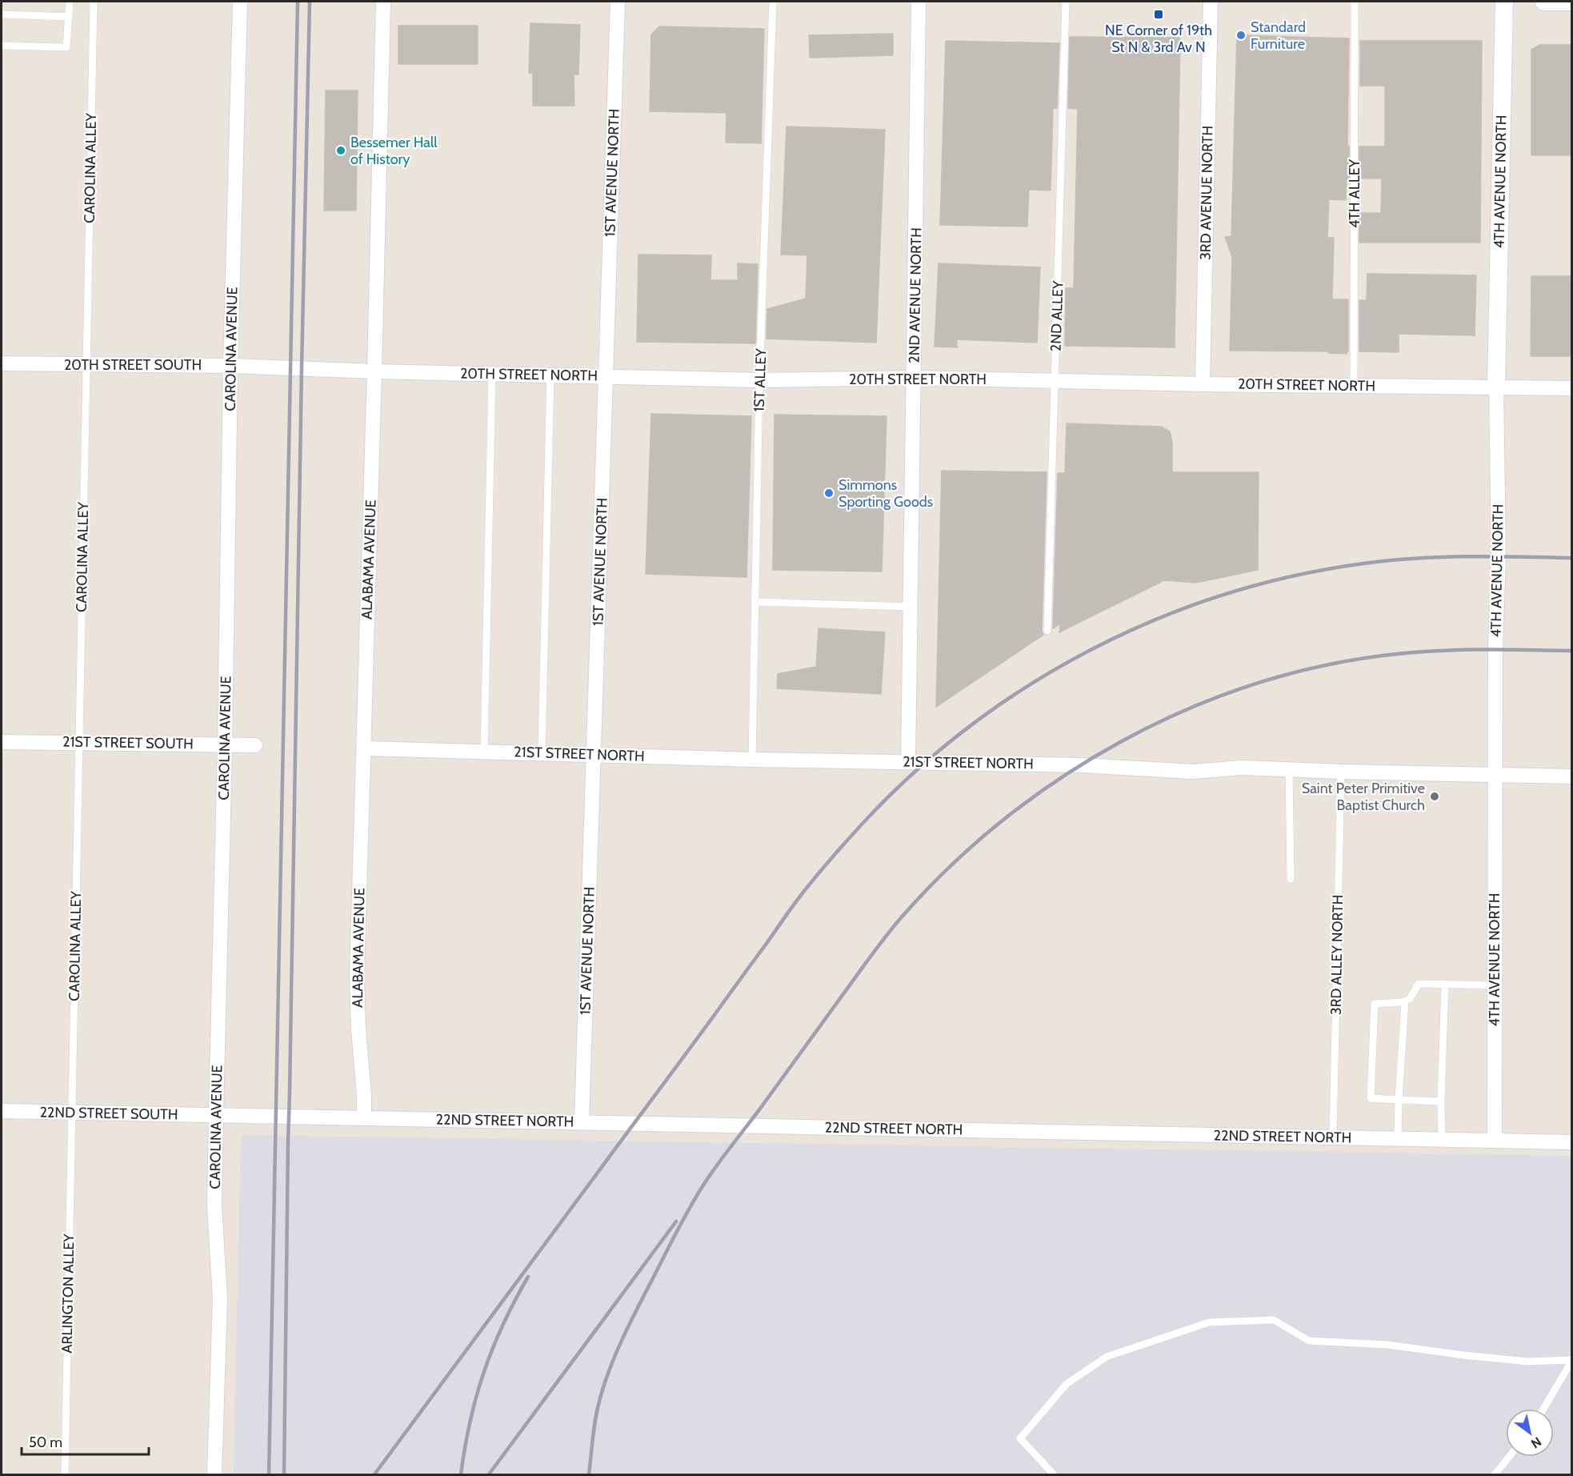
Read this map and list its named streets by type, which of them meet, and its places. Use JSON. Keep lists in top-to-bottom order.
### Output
{
  "streets": {
    "street": [
      "1ST AVENUE NORTH",
      "4TH AVENUE NORTH",
      "3RD AVENUE NORTH",
      "2ND AVENUE NORTH",
      "CAROLINA AVENUE",
      "20TH STREET SOUTH",
      "20TH STREET NORTH",
      "ALABAMA AVENUE",
      "21ST STREET SOUTH",
      "21ST STREET NORTH",
      "22ND STREET SOUTH",
      "22ND STREET NORTH"
    ],
    "lane": [
      "CAROLINA ALLEY",
      "4TH ALLEY",
      "2ND ALLEY",
      "1ST ALLEY",
      "3RD ALLEY NORTH",
      "ARLINGTON ALLEY"
    ]
  },
  "crossings": [
    ["CAROLINA ALLEY", "20TH STREET SOUTH"],
    ["CAROLINA ALLEY", "21ST STREET SOUTH"],
    ["CAROLINA ALLEY", "22ND STREET SOUTH"],
    ["CAROLINA ALLEY", "ARLINGTON ALLEY"],
    ["1ST AVENUE NORTH", "20TH STREET NORTH"],
    ["1ST AVENUE NORTH", "21ST STREET NORTH"],
    ["1ST AVENUE NORTH", "22ND STREET NORTH"],
    ["4TH AVENUE NORTH", "20TH STREET NORTH"],
    ["4TH AVENUE NORTH", "21ST STREET NORTH"],
    ["4TH AVENUE NORTH", "22ND STREET NORTH"],
    ["3RD AVENUE NORTH", "20TH STREET NORTH"],
    ["4TH ALLEY", "20TH STREET NORTH"],
    ["2ND AVENUE NORTH", "20TH STREET NORTH"],
    ["2ND AVENUE NORTH", "21ST STREET NORTH"],
    ["2ND ALLEY", "20TH STREET NORTH"],
    ["CAROLINA AVENUE", "20TH STREET SOUTH"],
    ["CAROLINA AVENUE", "21ST STREET SOUTH"],
    ["CAROLINA AVENUE", "22ND STREET SOUTH"],
    ["CAROLINA AVENUE", "22ND STREET NORTH"],
    ["20TH STREET SOUTH", "20TH STREET NORTH"],
    ["20TH STREET NORTH", "1ST ALLEY"],
    ["20TH STREET NORTH", "ALABAMA AVENUE"],
    ["1ST ALLEY", "21ST STREET NORTH"],
    ["ALABAMA AVENUE", "21ST STREET NORTH"],
    ["ALABAMA AVENUE", "22ND STREET NORTH"],
    ["21ST STREET NORTH", "3RD ALLEY NORTH"],
    ["3RD ALLEY NORTH", "22ND STREET NORTH"],
    ["22ND STREET SOUTH", "22ND STREET NORTH"],
    ["22ND STREET SOUTH", "ARLINGTON ALLEY"]
  ],
  "places": {
    "transit": ["NE Corner of 19th St N & 3rd Av N"],
    "other": [
      "Standard Furniture",
      "Bessemer Hall of History",
      "Simmons Sporting Goods",
      "Saint Peter Primitive Baptist Church"
    ]
  },
  "scale_bar": "50 m",
  "north": "bottom right"
}
